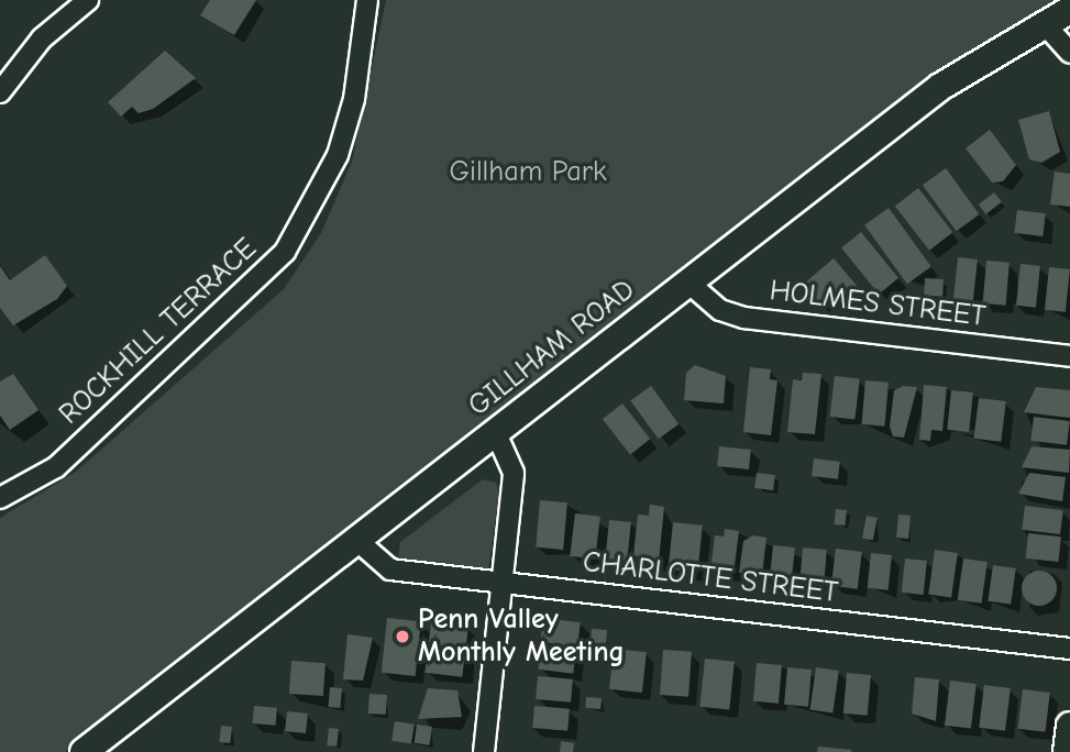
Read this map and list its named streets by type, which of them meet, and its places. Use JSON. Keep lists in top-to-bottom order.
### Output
{
  "streets": {
    "main road": ["GILLHAM ROAD"],
    "street": ["HOLMES STREET", "ROCKHILL TERRACE", "CHARLOTTE STREET"]
  },
  "crossings": [
    ["HOLMES STREET", "GILLHAM ROAD"],
    ["GILLHAM ROAD", "CHARLOTTE STREET"]
  ],
  "parks": ["Gillham Park"],
  "places": ["Penn Valley Monthly Meeting"]
}
